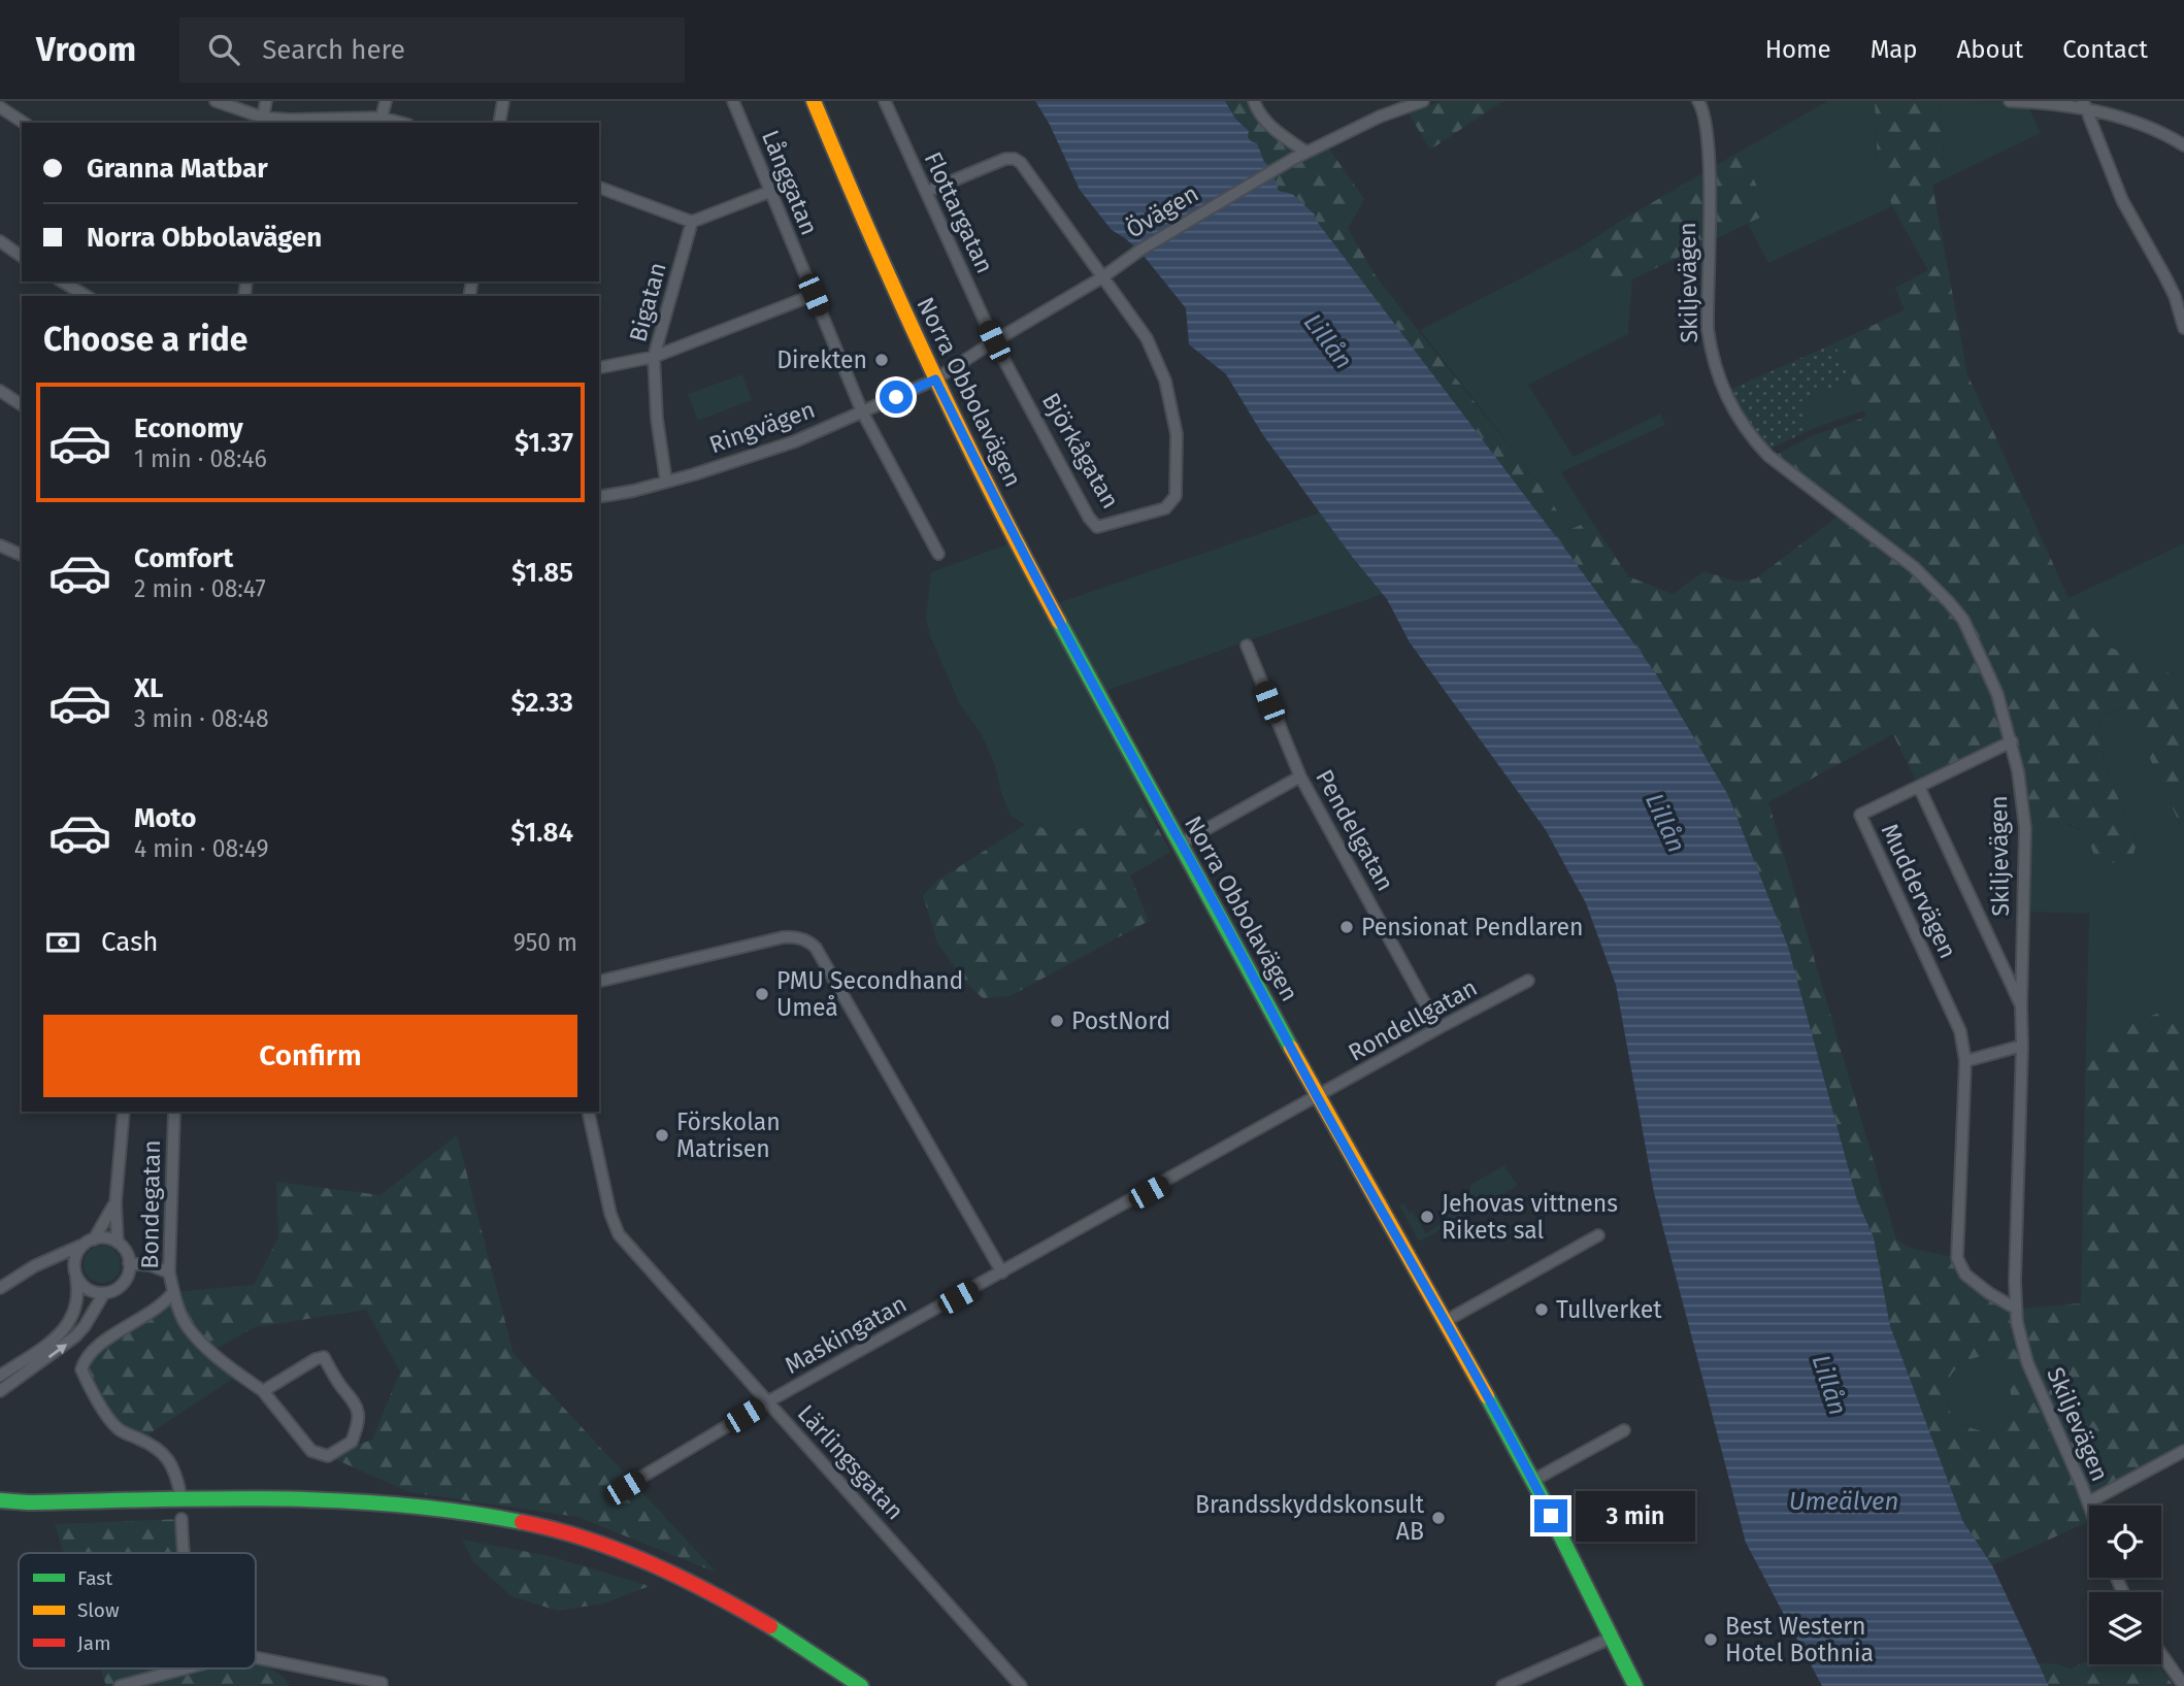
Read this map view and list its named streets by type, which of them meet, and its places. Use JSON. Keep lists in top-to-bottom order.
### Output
{
  "streets": {
    "main road": ["Norra Obbolavägen"],
    "street": [
      "Långgatan",
      "Övägen",
      "Flottargatan",
      "Skiljevägen",
      "Bigatan",
      "Ringvägen",
      "Björkågatan",
      "Pendelgatan",
      "Muddervägen",
      "Rondellgatan",
      "Bondegatan",
      "Maskingatan",
      "Lärlingsgatan"
    ]
  },
  "crossings": [
    ["Långgatan", "Ringvägen"],
    ["Övägen", "Flottargatan"],
    ["Övägen", "Norra Obbolavägen"],
    ["Övägen", "Ringvägen"],
    ["Övägen", "Björkågatan"],
    ["Flottargatan", "Björkågatan"],
    ["Skiljevägen", "Muddervägen"],
    ["Bigatan", "Ringvägen"],
    ["Norra Obbolavägen", "Ringvägen"],
    ["Norra Obbolavägen", "Rondellgatan"],
    ["Norra Obbolavägen", "Maskingatan"],
    ["Pendelgatan", "Rondellgatan"],
    ["Rondellgatan", "Maskingatan"],
    ["Maskingatan", "Lärlingsgatan"]
  ],
  "water": ["Lillån", "Umeälven"],
  "places": [
    "Direkten",
    "Pensionat Pendlaren",
    "PMU Secondhand Umeå",
    "PostNord",
    "Förskolan Matrisen",
    "Jehovas vittnens Rikets sal",
    "Tullverket",
    "Brandsskyddskonsult AB",
    "Best Western Hotel Bothnia"
  ],
  "legend": ["Fast", "Slow", "Jam"],
  "page": {
    "header": "Vroom",
    "search": "Search here",
    "nav": [
      "Home",
      "Map",
      "About",
      "Contact"
    ],
    "banner": ["Granna Matbar", "Norra Obbolavägen"],
    "heading": "Choose a ride",
    "list": [
      {
        "name": "Economy",
        "note": "1 min · 08:46",
        "value": "$1.37"
      },
      {
        "name": "Comfort",
        "note": "2 min · 08:47",
        "value": "$1.85"
      },
      {
        "name": "XL",
        "note": "3 min · 08:48",
        "value": "$2.33"
      },
      {
        "name": "Moto",
        "note": "4 min · 08:49",
        "value": "$1.84"
      }
    ],
    "pay": ["Cash", "950 m"],
    "buttons": "Confirm",
    "bubble": "3 min"
  }
}
